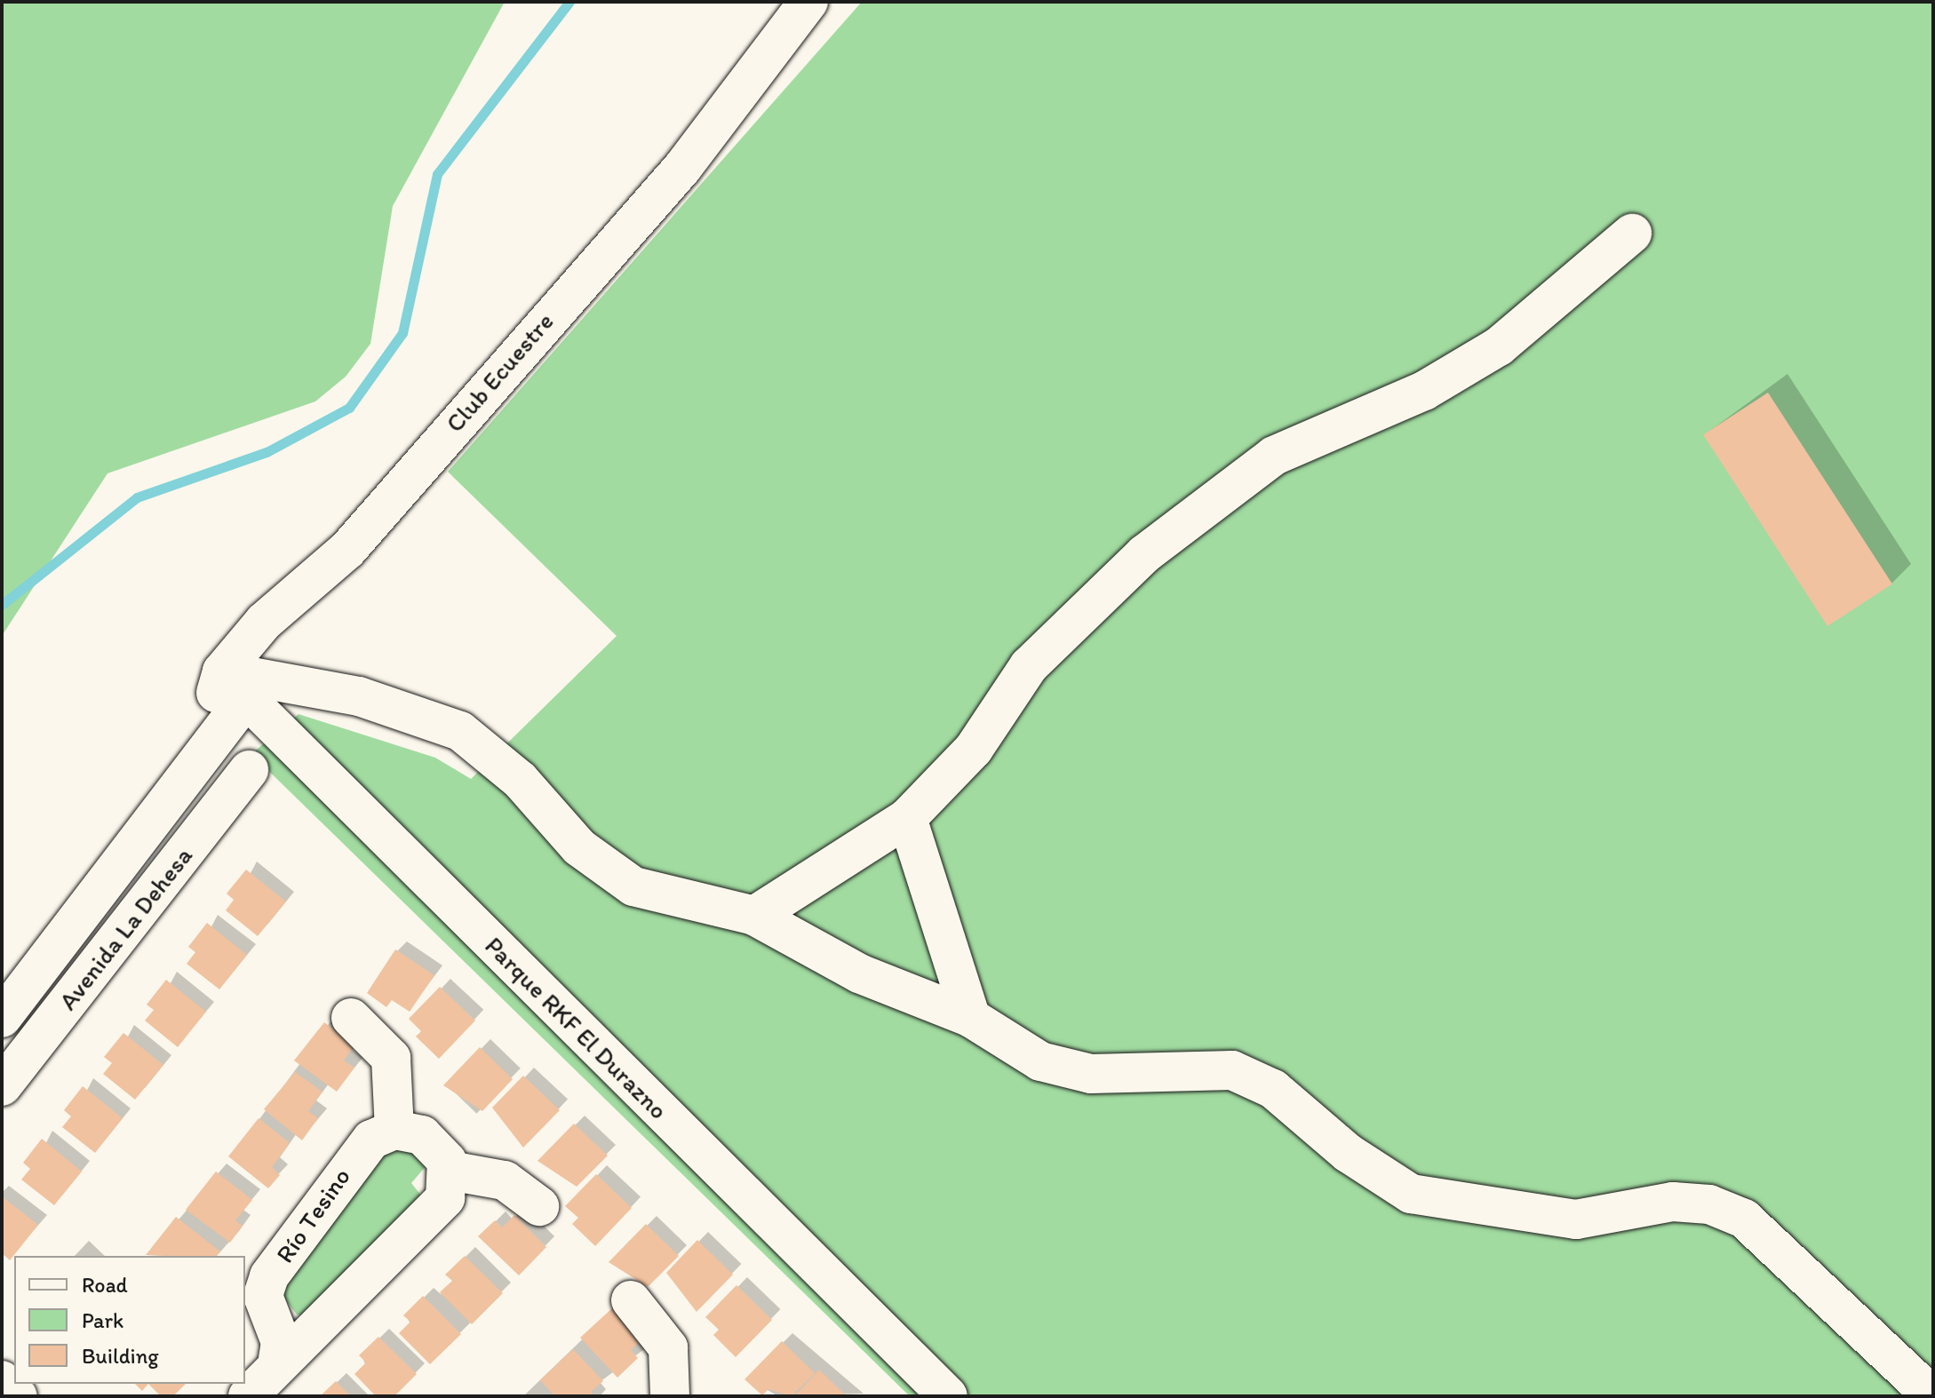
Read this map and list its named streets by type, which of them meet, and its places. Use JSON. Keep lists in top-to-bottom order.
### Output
{
  "streets": {
    "street": [
      "Club Ecuestre",
      "Avenida La Dehesa",
      "Parque RKF El Durazno",
      "Río Tesino"
    ]
  },
  "crossings": [
    ["Avenida La Dehesa", "Parque RKF El Durazno"]
  ],
  "legend": ["Road", "Park", "Building"]
}
